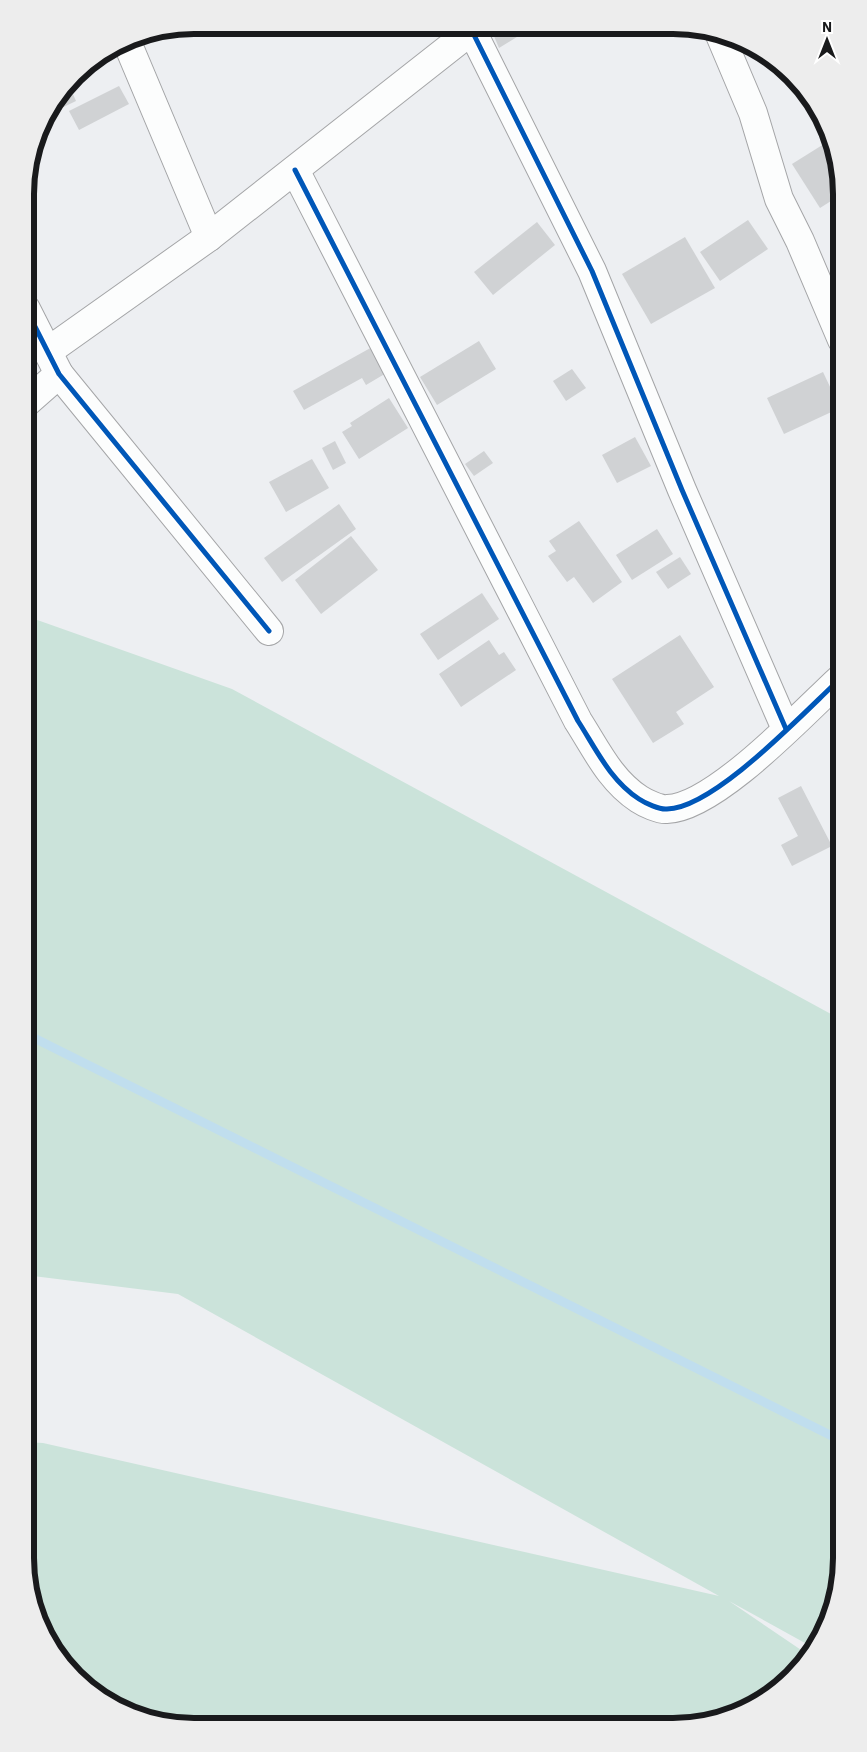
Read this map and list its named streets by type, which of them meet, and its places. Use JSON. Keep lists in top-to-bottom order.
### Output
{
  "north": "top"
}
